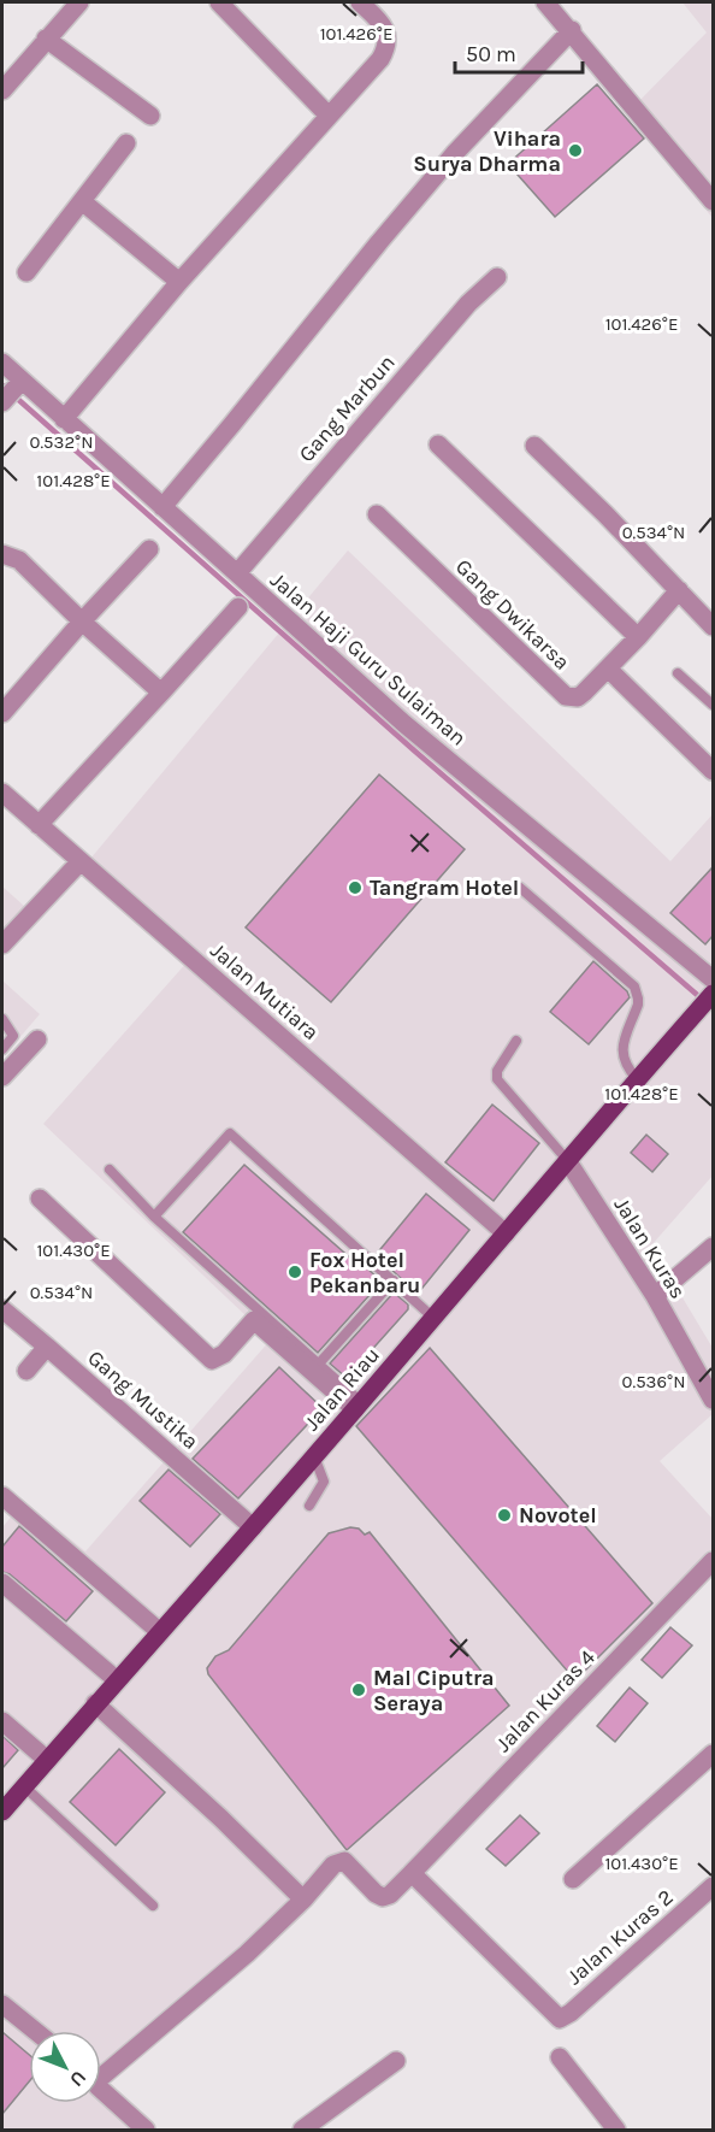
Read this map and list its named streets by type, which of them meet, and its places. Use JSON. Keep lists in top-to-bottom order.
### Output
{
  "streets": {
    "main road": ["Jalan Riau"],
    "street": [
      "Gang Marbun",
      "Gang Dwikarsa",
      "Jalan Haji Guru Sulaiman",
      "Jalan Mutiara",
      "Jalan Kuras",
      "Gang Mustika",
      "Jalan Kuras 4",
      "Jalan Kuras 2"
    ]
  },
  "crossings": [
    ["Gang Marbun", "Jalan Haji Guru Sulaiman"],
    ["Jalan Mutiara", "Jalan Riau"],
    ["Jalan Kuras", "Jalan Riau"],
    ["Jalan Riau", "Gang Mustika"],
    ["Jalan Kuras 4", "Jalan Kuras 2"]
  ],
  "places": [
    "Vihara Surya Dharma",
    "Tangram Hotel",
    "Fox Hotel Pekanbaru",
    "Novotel",
    "Mal Ciputra Seraya"
  ],
  "scale_bar": "50 m",
  "north": "bottom right",
  "coordinates": [
    "101.426°E",
    "0.532°N",
    "101.428°E",
    "0.534°N",
    "101.430°E",
    "0.536°N"
  ]
}
